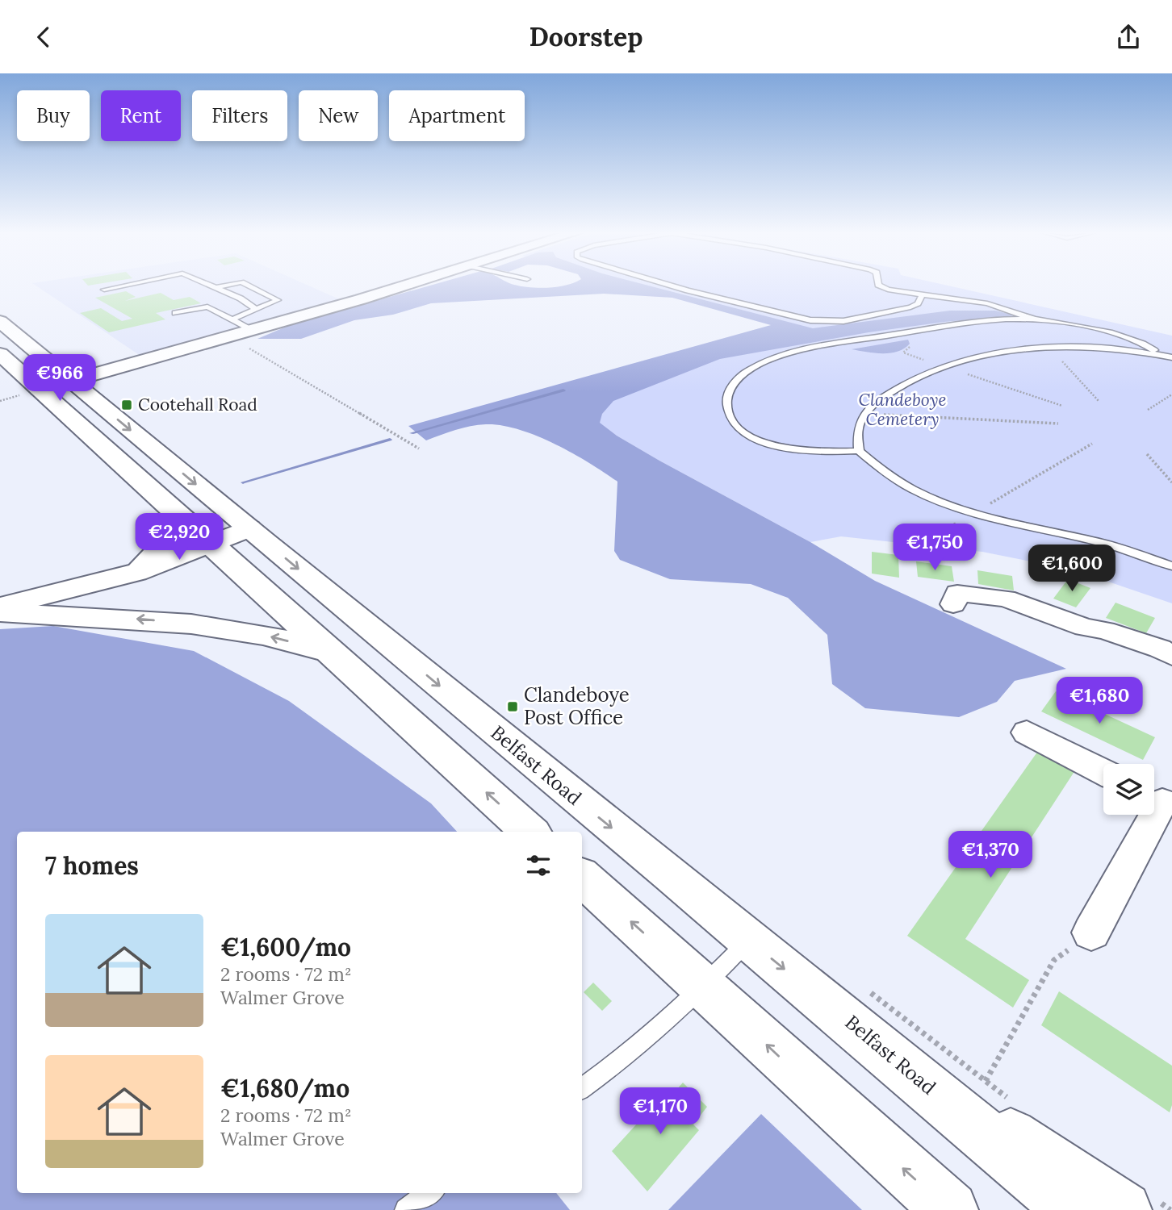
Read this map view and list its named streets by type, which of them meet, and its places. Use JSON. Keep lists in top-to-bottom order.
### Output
{
  "streets": {
    "main road": ["Belfast Road"]
  },
  "parks": ["Clandeboye Cemetery"],
  "places": {
    "transit": ["Cootehall Road", "Clandeboye Post Office"]
  },
  "page": {
    "header": "Doorstep",
    "chip": [
      "Buy",
      "Rent",
      "Filters",
      "New",
      "Apartment"
    ],
    "price": [
      "€966",
      "€2,920",
      "€1,750",
      "€1,600",
      "€1,680",
      "€1,370",
      "€1,170"
    ],
    "heading": "7 homes",
    "list": [
      {
        "name": "€1,600/mo",
        "note": "2 rooms · 72 m² · Walmer Grove"
      },
      {
        "name": "€1,680/mo",
        "note": "2 rooms · 72 m² · Walmer Grove"
      }
    ]
  }
}
